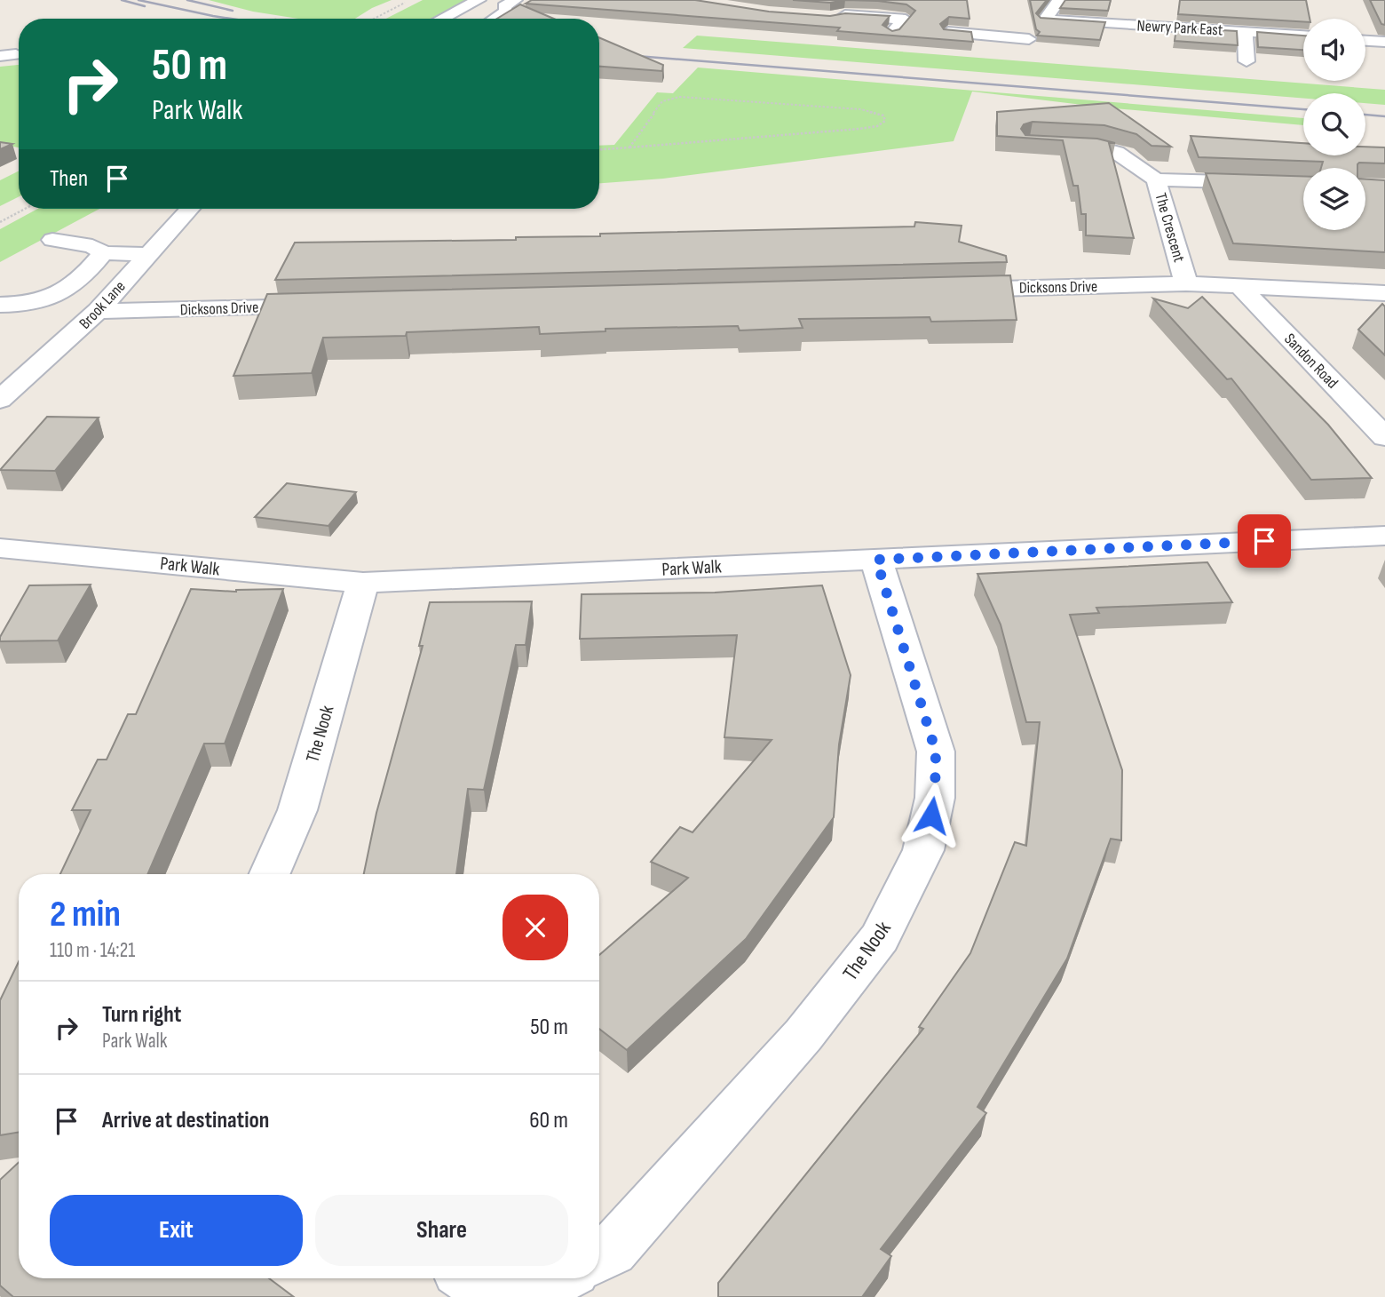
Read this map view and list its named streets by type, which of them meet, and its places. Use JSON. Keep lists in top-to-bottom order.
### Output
{
  "streets": {
    "street": [
      "Newry Park East",
      "The Crescent",
      "Dicksons Drive",
      "Brook Lane",
      "Sandon Road",
      "Park Walk",
      "The Nook"
    ]
  },
  "crossings": [
    ["The Crescent", "Dicksons Drive"],
    ["Dicksons Drive", "Brook Lane"],
    ["Dicksons Drive", "Sandon Road"],
    ["Park Walk", "The Nook"]
  ],
  "page": {
    "turn": ["50 m", "Park Walk"],
    "then": "Then",
    "heading": ["2 min", "110 m · 14:21"],
    "list": [
      {
        "name": "Turn right",
        "note": "Park Walk",
        "value": "50 m"
      },
      {
        "name": "Arrive at destination",
        "value": "60 m"
      }
    ],
    "buttons": ["Exit", "Share"]
  }
}
